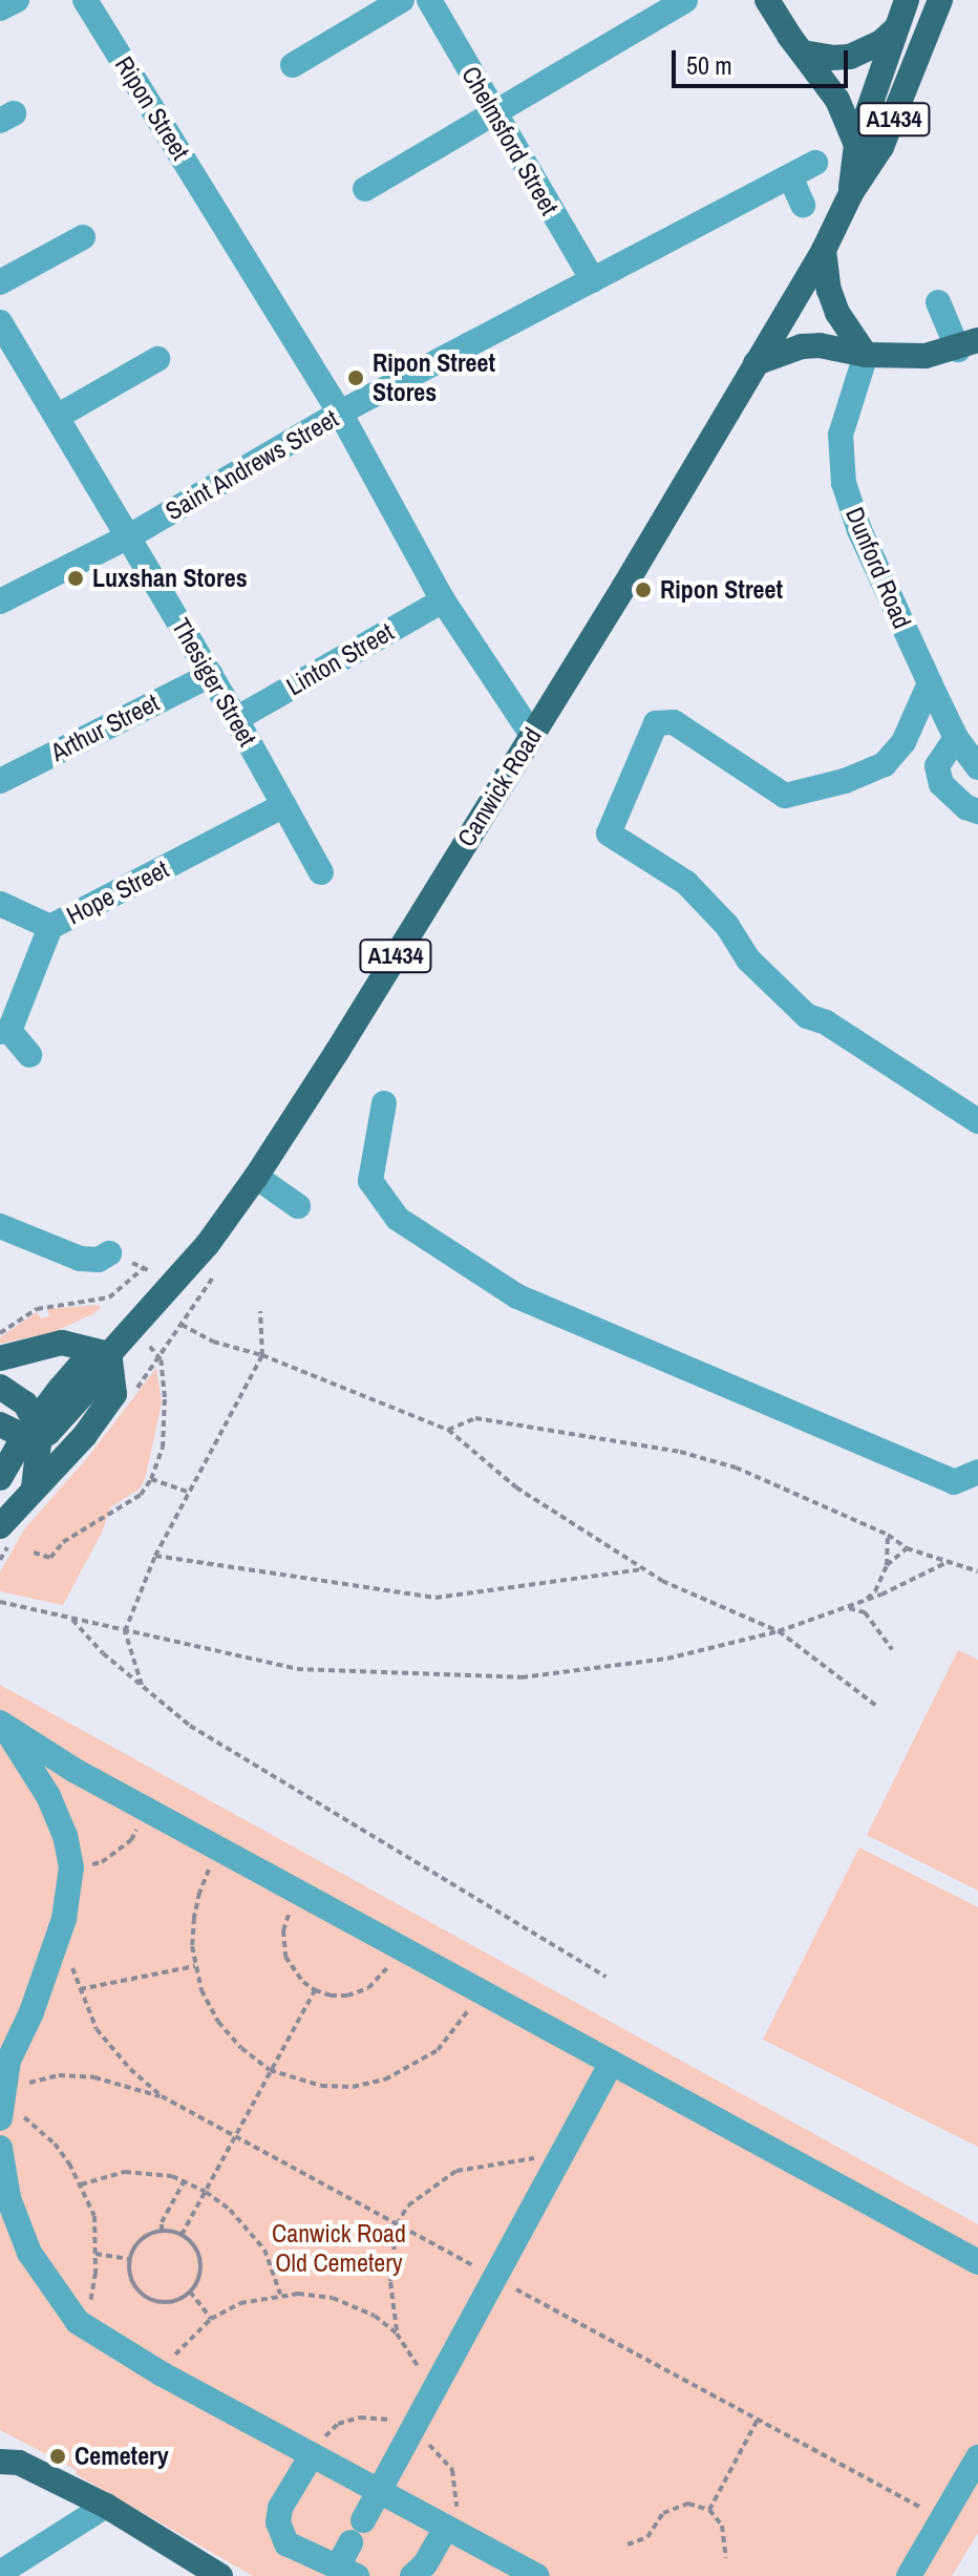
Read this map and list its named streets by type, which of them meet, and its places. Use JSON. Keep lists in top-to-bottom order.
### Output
{
  "streets": {
    "main road": ["A1434", "Canwick Road"],
    "street": [
      "Ripon Street",
      "Chelmsford Street",
      "Saint Andrews Street",
      "Dunford Road",
      "Linton Street",
      "Thesiger Street",
      "Arthur Street",
      "Hope Street"
    ]
  },
  "crossings": [
    ["Ripon Street", "Saint Andrews Street"],
    ["Ripon Street", "Linton Street"],
    ["Ripon Street", "Canwick Road"],
    ["Chelmsford Street", "Saint Andrews Street"],
    ["Saint Andrews Street", "Thesiger Street"],
    ["Linton Street", "Thesiger Street"],
    ["Thesiger Street", "Arthur Street"],
    ["Thesiger Street", "Hope Street"]
  ],
  "parks": ["Canwick Road Old Cemetery"],
  "places": [
    "Ripon Street Stores",
    "Luxshan Stores",
    "Ripon Street",
    "Cemetery"
  ],
  "scale_bar": "50 m"
}
